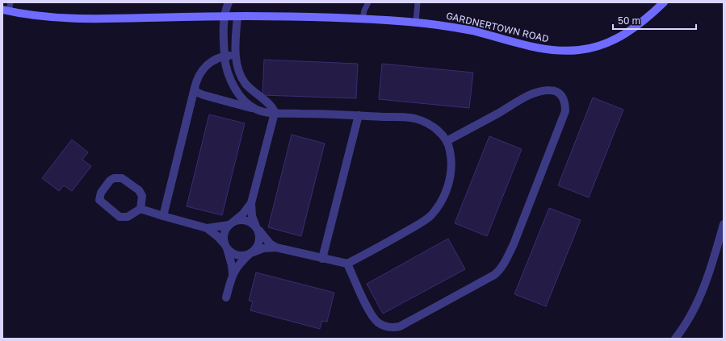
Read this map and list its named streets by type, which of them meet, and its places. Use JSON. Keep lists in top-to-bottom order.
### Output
{
  "streets": {
    "street": ["GARDNERTOWN ROAD"]
  },
  "scale_bar": "50 m"
}
